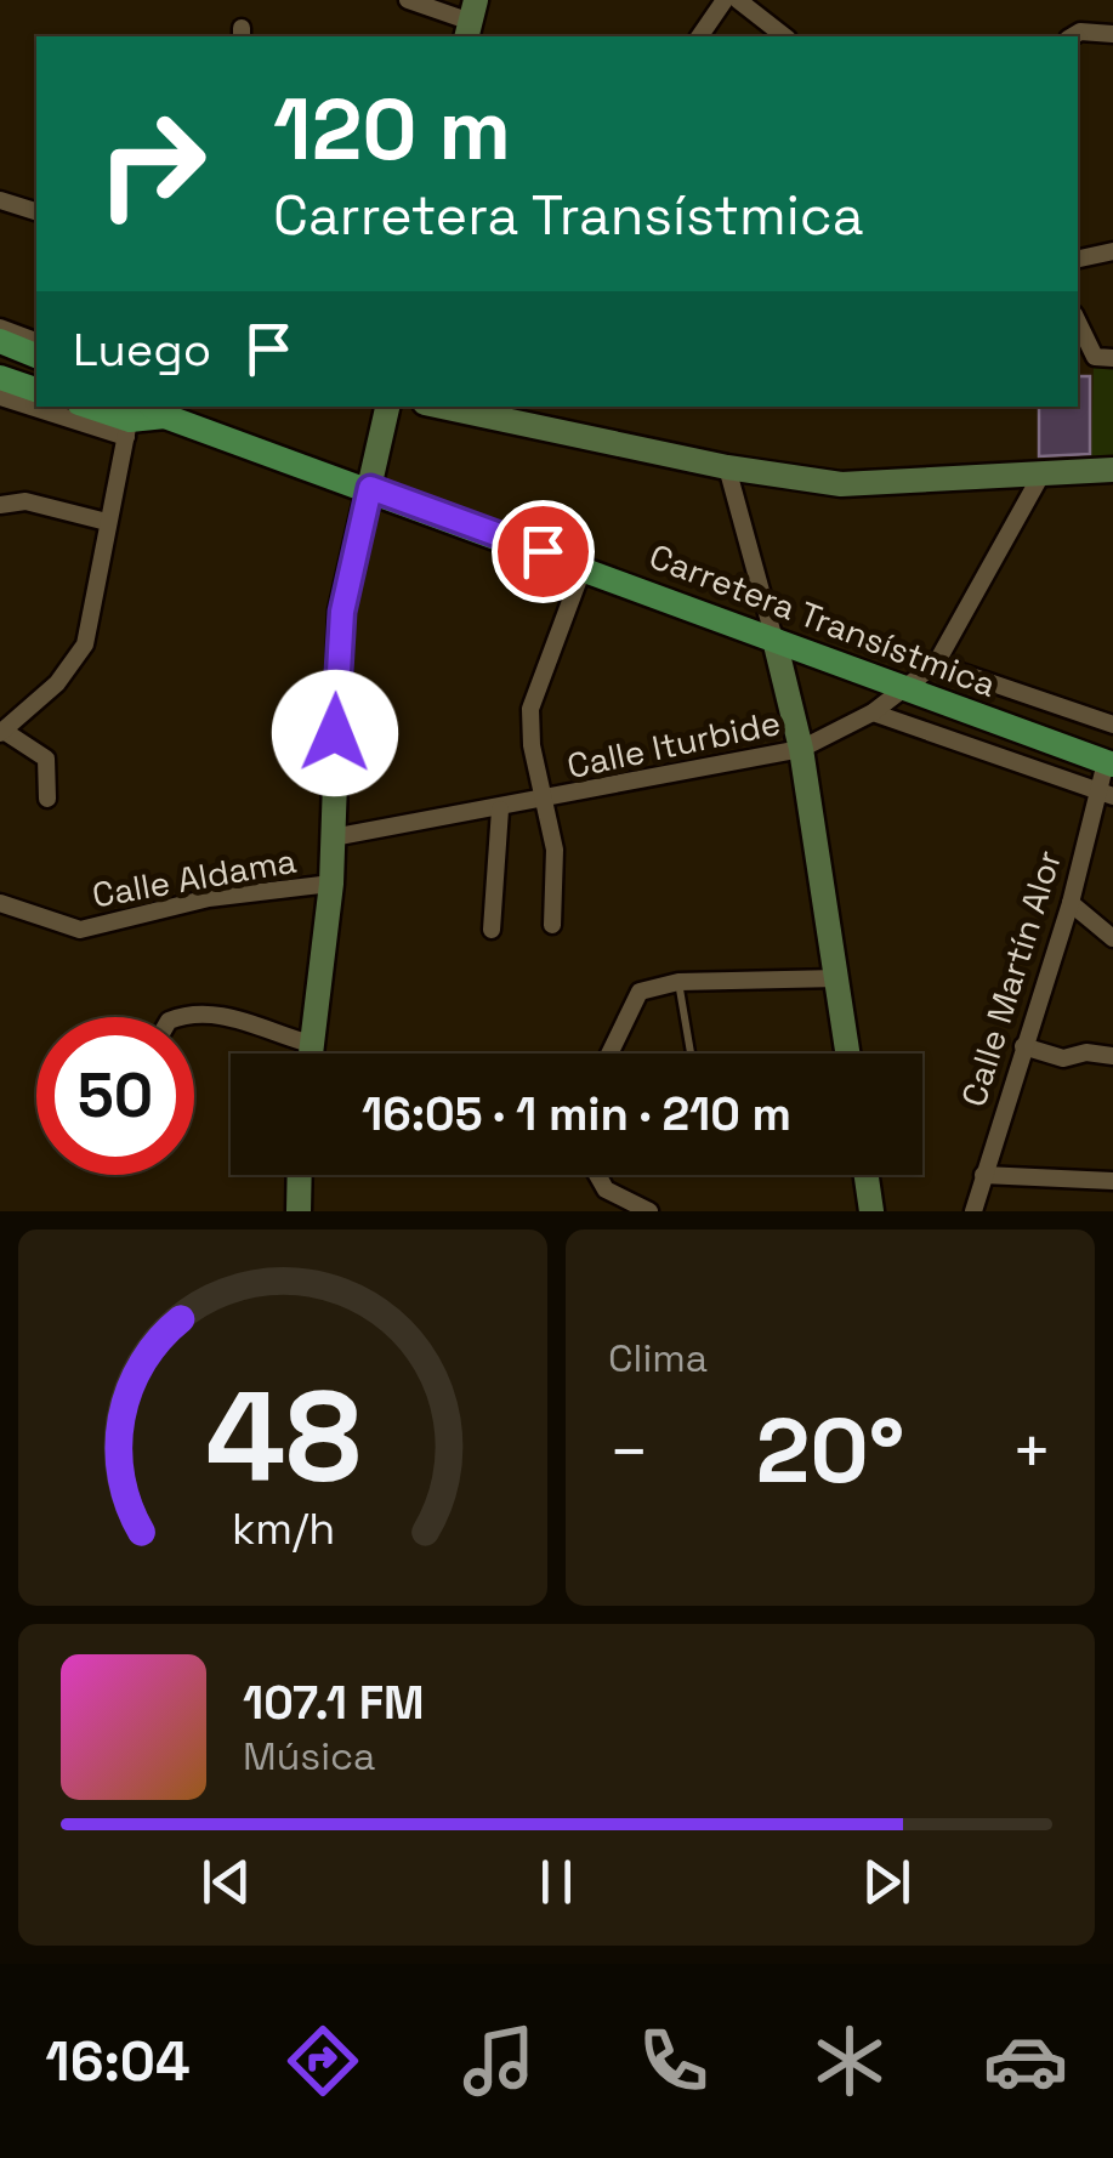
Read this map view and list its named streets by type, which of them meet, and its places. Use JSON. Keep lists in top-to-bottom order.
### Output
{
  "streets": {
    "main road": ["Carretera Transístmica"],
    "street": ["Calle Iturbide", "Calle Aldama", "Calle Martín Alor"]
  },
  "crossings": [
    ["Carretera Transístmica", "Calle Iturbide"],
    ["Carretera Transístmica", "Calle Martín Alor"]
  ],
  "page": {
    "turn": ["120 m", "Carretera Transístmica"],
    "then": "Luego",
    "limit": "50",
    "trip": "16:05 · 1 min · 210 m",
    "tile": "Clima",
    "heat": ["−", "20°", "+"],
    "song": ["107.1 FM", "Música"],
    "tabs": "16:04",
    "gauge": ["48", "km/h"]
  }
}
